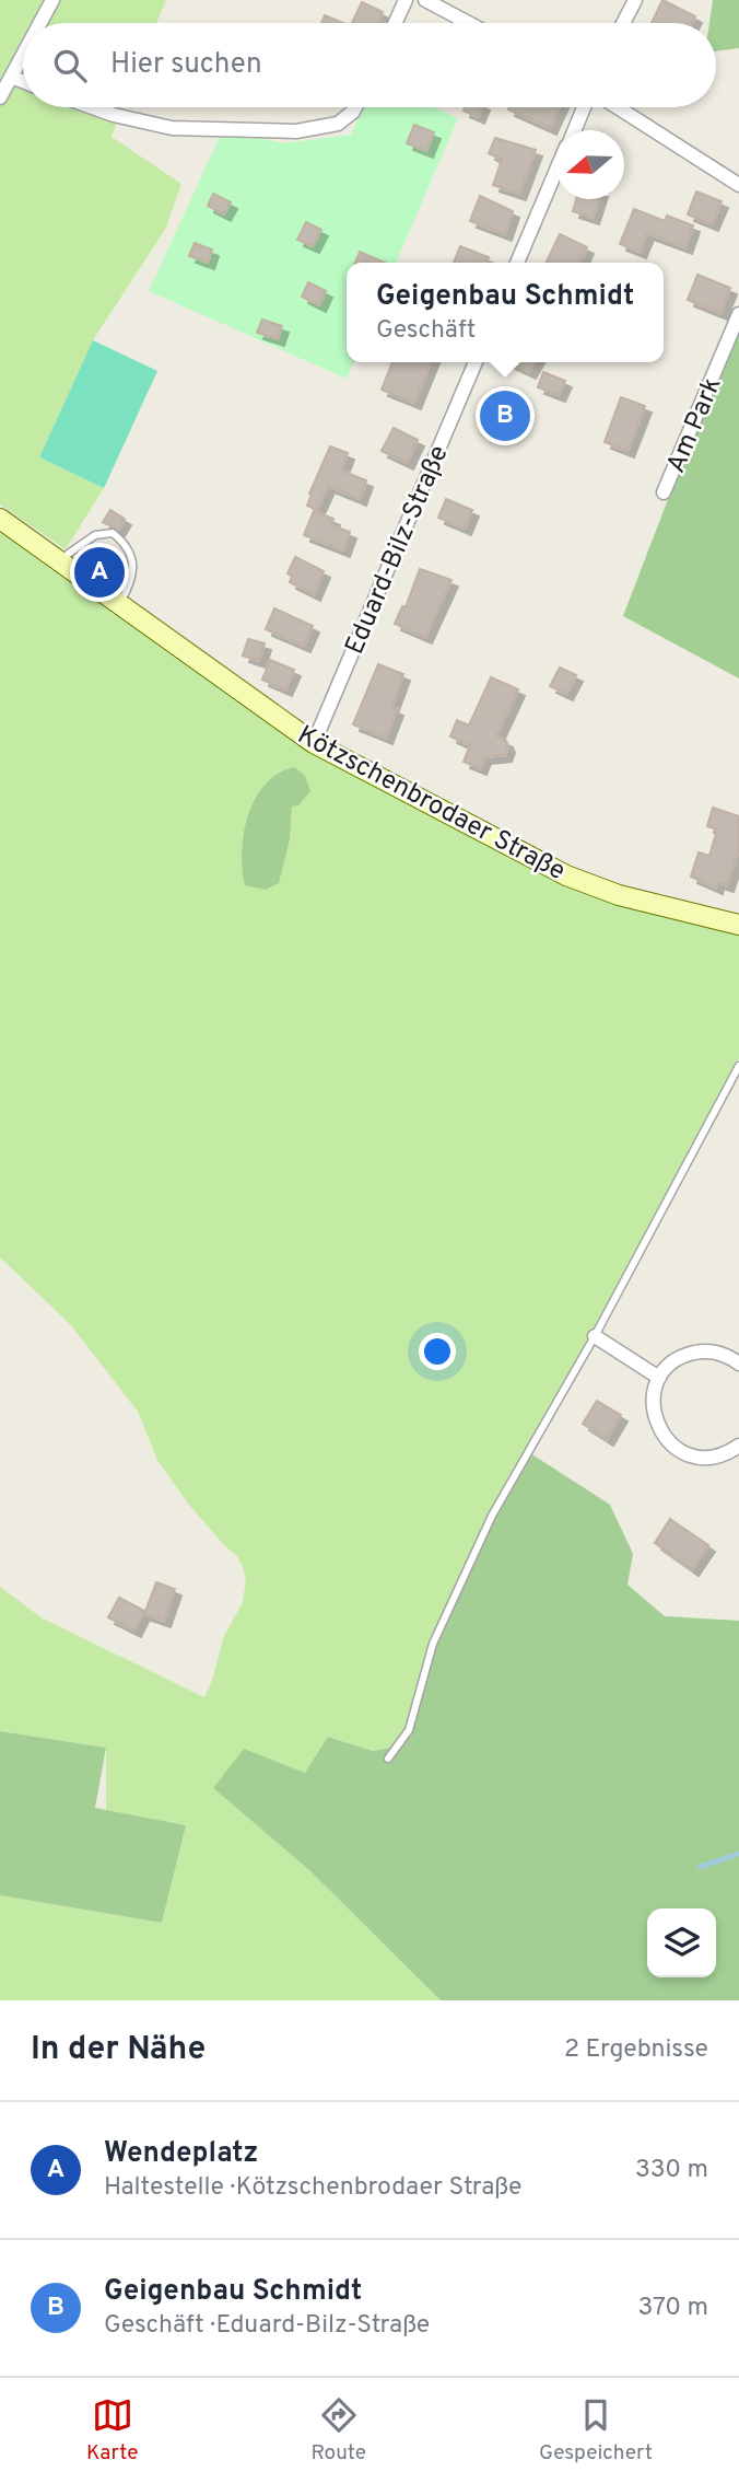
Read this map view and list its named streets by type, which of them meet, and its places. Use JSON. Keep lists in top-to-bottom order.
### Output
{
  "streets": {
    "street": ["Am Park", "Eduard-Bilz-Straße", "Kötzschenbrodaer Straße"]
  },
  "crossings": [
    ["Eduard-Bilz-Straße", "Kötzschenbrodaer Straße"]
  ],
  "north": "left",
  "page": {
    "search": "Hier suchen",
    "popup": ["Geigenbau Schmidt", "Geschäft"],
    "pins": ["B", "A"],
    "heading": ["In der Nähe", "2 Ergebnisse"],
    "list": [
      {
        "mark": "A",
        "name": "Wendeplatz",
        "note": "Haltestelle · Kötzschenbrodaer Straße",
        "value": "330 m"
      },
      {
        "mark": "B",
        "name": "Geigenbau Schmidt",
        "note": "Geschäft · Eduard-Bilz-Straße",
        "value": "370 m"
      }
    ],
    "nav": ["Karte", "Route", "Gespeichert"]
  }
}
